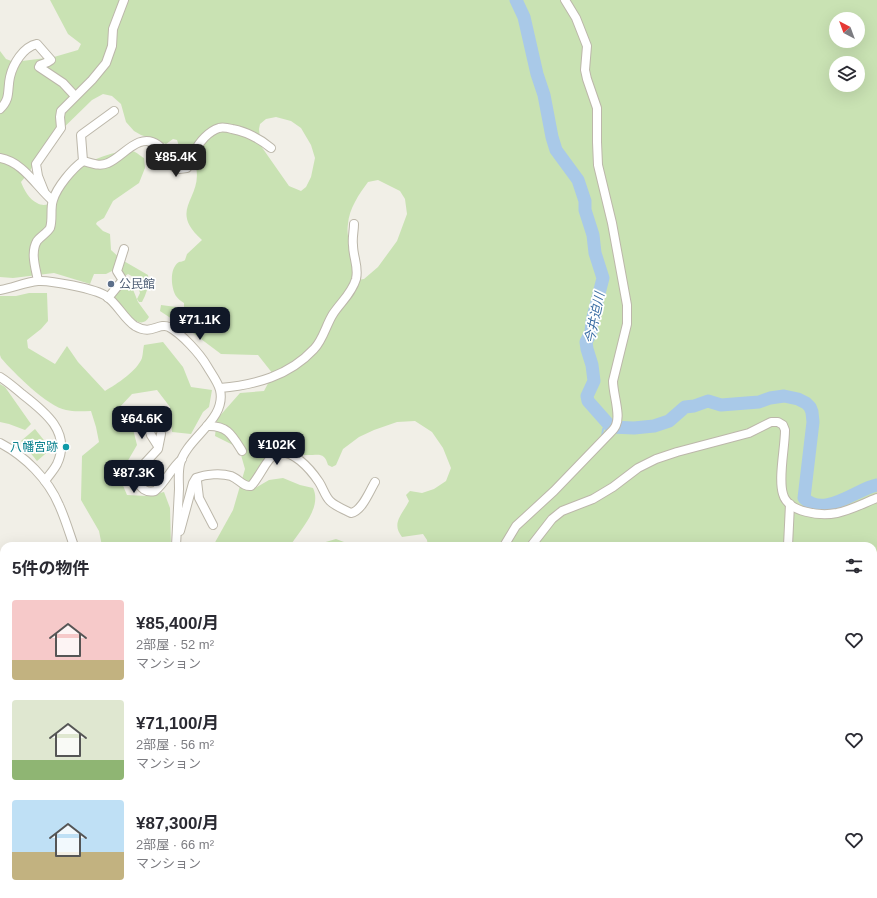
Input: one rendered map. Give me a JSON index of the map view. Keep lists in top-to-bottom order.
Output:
{
  "water": ["今井迫川"],
  "places": ["公民館", "八幡宮跡"],
  "north": "top left",
  "page": {
    "price": [
      "¥85.4K",
      "¥71.1K",
      "¥64.6K",
      "¥102K",
      "¥87.3K"
    ],
    "heading": "5件の物件",
    "list": [
      {
        "name": "¥85,400/月",
        "note": "2部屋 · 52 m² · マンション"
      },
      {
        "name": "¥71,100/月",
        "note": "2部屋 · 56 m² · マンション"
      },
      {
        "name": "¥87,300/月",
        "note": "2部屋 · 66 m² · マンション"
      }
    ]
  }
}
